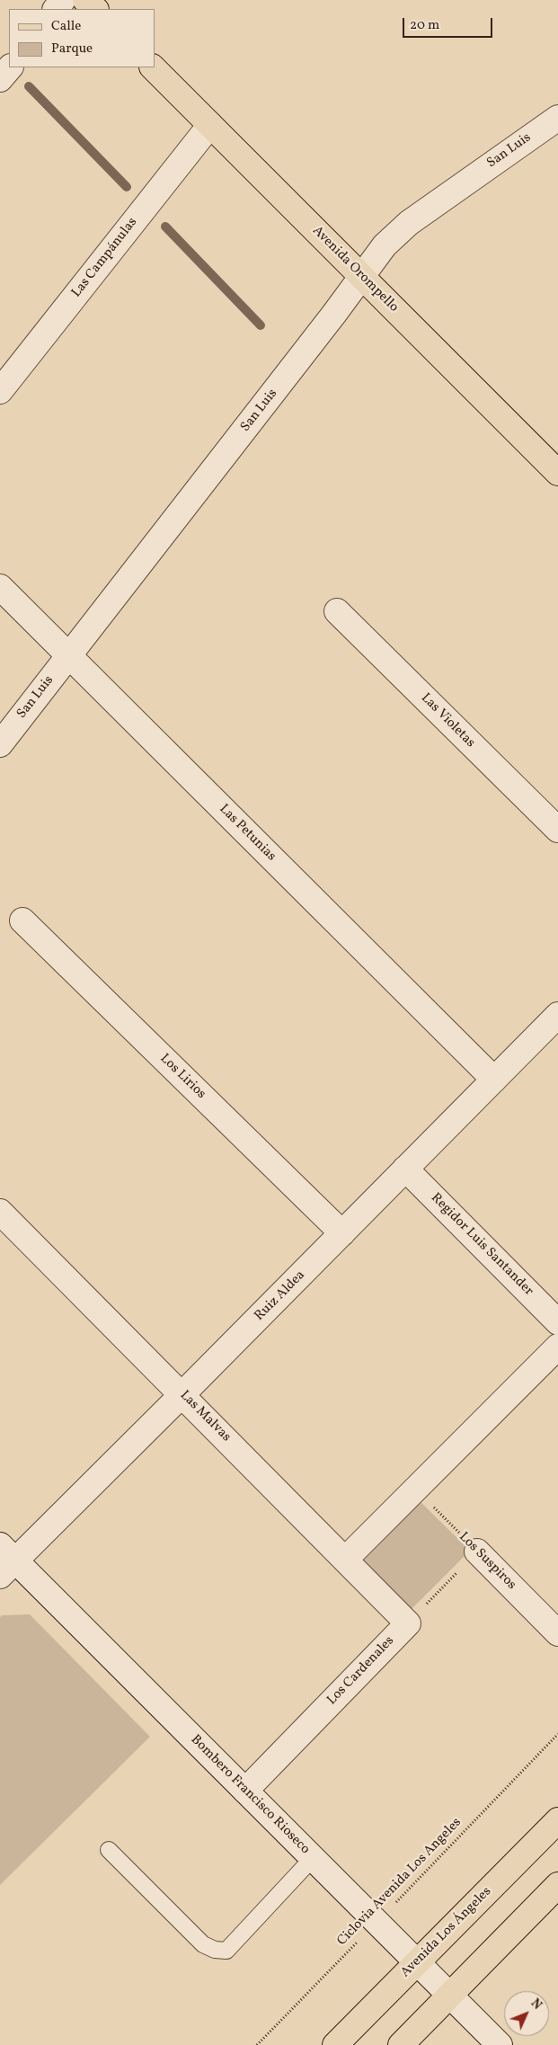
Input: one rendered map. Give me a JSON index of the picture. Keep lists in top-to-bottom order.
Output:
{
  "streets": {
    "main road": ["Avenida Orompello", "Avenida Los Ángeles"],
    "street": [
      "San Luis",
      "Las Campánulas",
      "Las Violetas",
      "Las Petunias",
      "Los Lirios",
      "Regidor Luis Santander",
      "Ruiz Aldea",
      "Las Malvas",
      "Los Suspiros",
      "Los Cardenales",
      "Bombero Francisco Rioseco"
    ],
    "path": ["Ciclovia Avenida Los Angeles"]
  },
  "crossings": [
    ["San Luis", "Avenida Orompello"],
    ["San Luis", "Las Petunias"],
    ["Las Campánulas", "Avenida Orompello"],
    ["Las Petunias", "Ruiz Aldea"],
    ["Los Lirios", "Ruiz Aldea"],
    ["Regidor Luis Santander", "Ruiz Aldea"],
    ["Ruiz Aldea", "Las Malvas"],
    ["Ruiz Aldea", "Bombero Francisco Rioseco"],
    ["Las Malvas", "Los Cardenales"],
    ["Los Cardenales", "Bombero Francisco Rioseco"],
    ["Bombero Francisco Rioseco", "Ciclovia Avenida Los Angeles"],
    ["Bombero Francisco Rioseco", "Avenida Los Ángeles"]
  ],
  "legend": ["Calle", "Parque"],
  "scale_bar": "20 m",
  "north": "top right"
}
